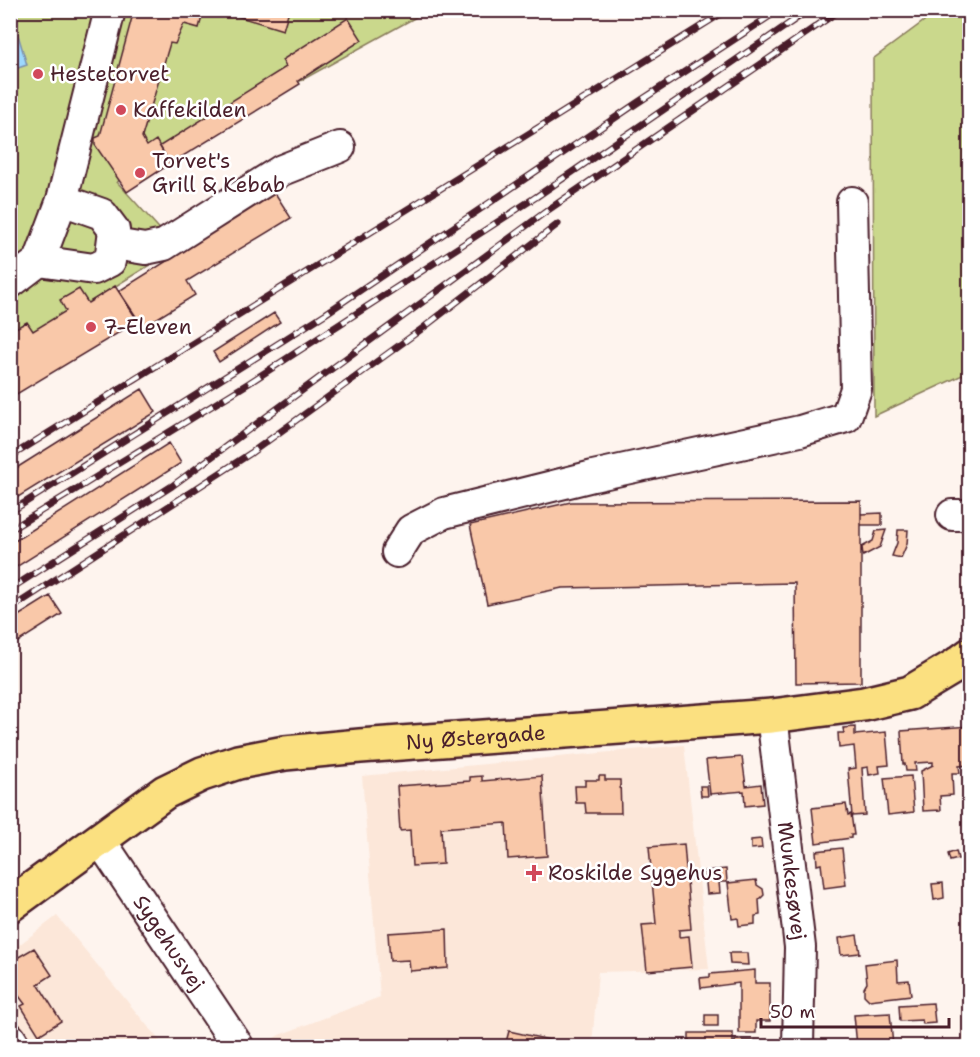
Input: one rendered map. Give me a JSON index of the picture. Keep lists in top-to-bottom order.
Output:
{
  "streets": {
    "main road": ["Ny Østergade"],
    "street": ["Munkesøvej", "Sygehusvej"]
  },
  "crossings": [
    ["Ny Østergade", "Munkesøvej"],
    ["Ny Østergade", "Sygehusvej"]
  ],
  "places": {
    "other": [
      "Hestetorvet",
      "Kaffekilden",
      "Torvet's Grill & Kebab",
      "7-Eleven"
    ],
    "health": ["Roskilde Sygehus"]
  },
  "scale_bar": "50 m"
}
